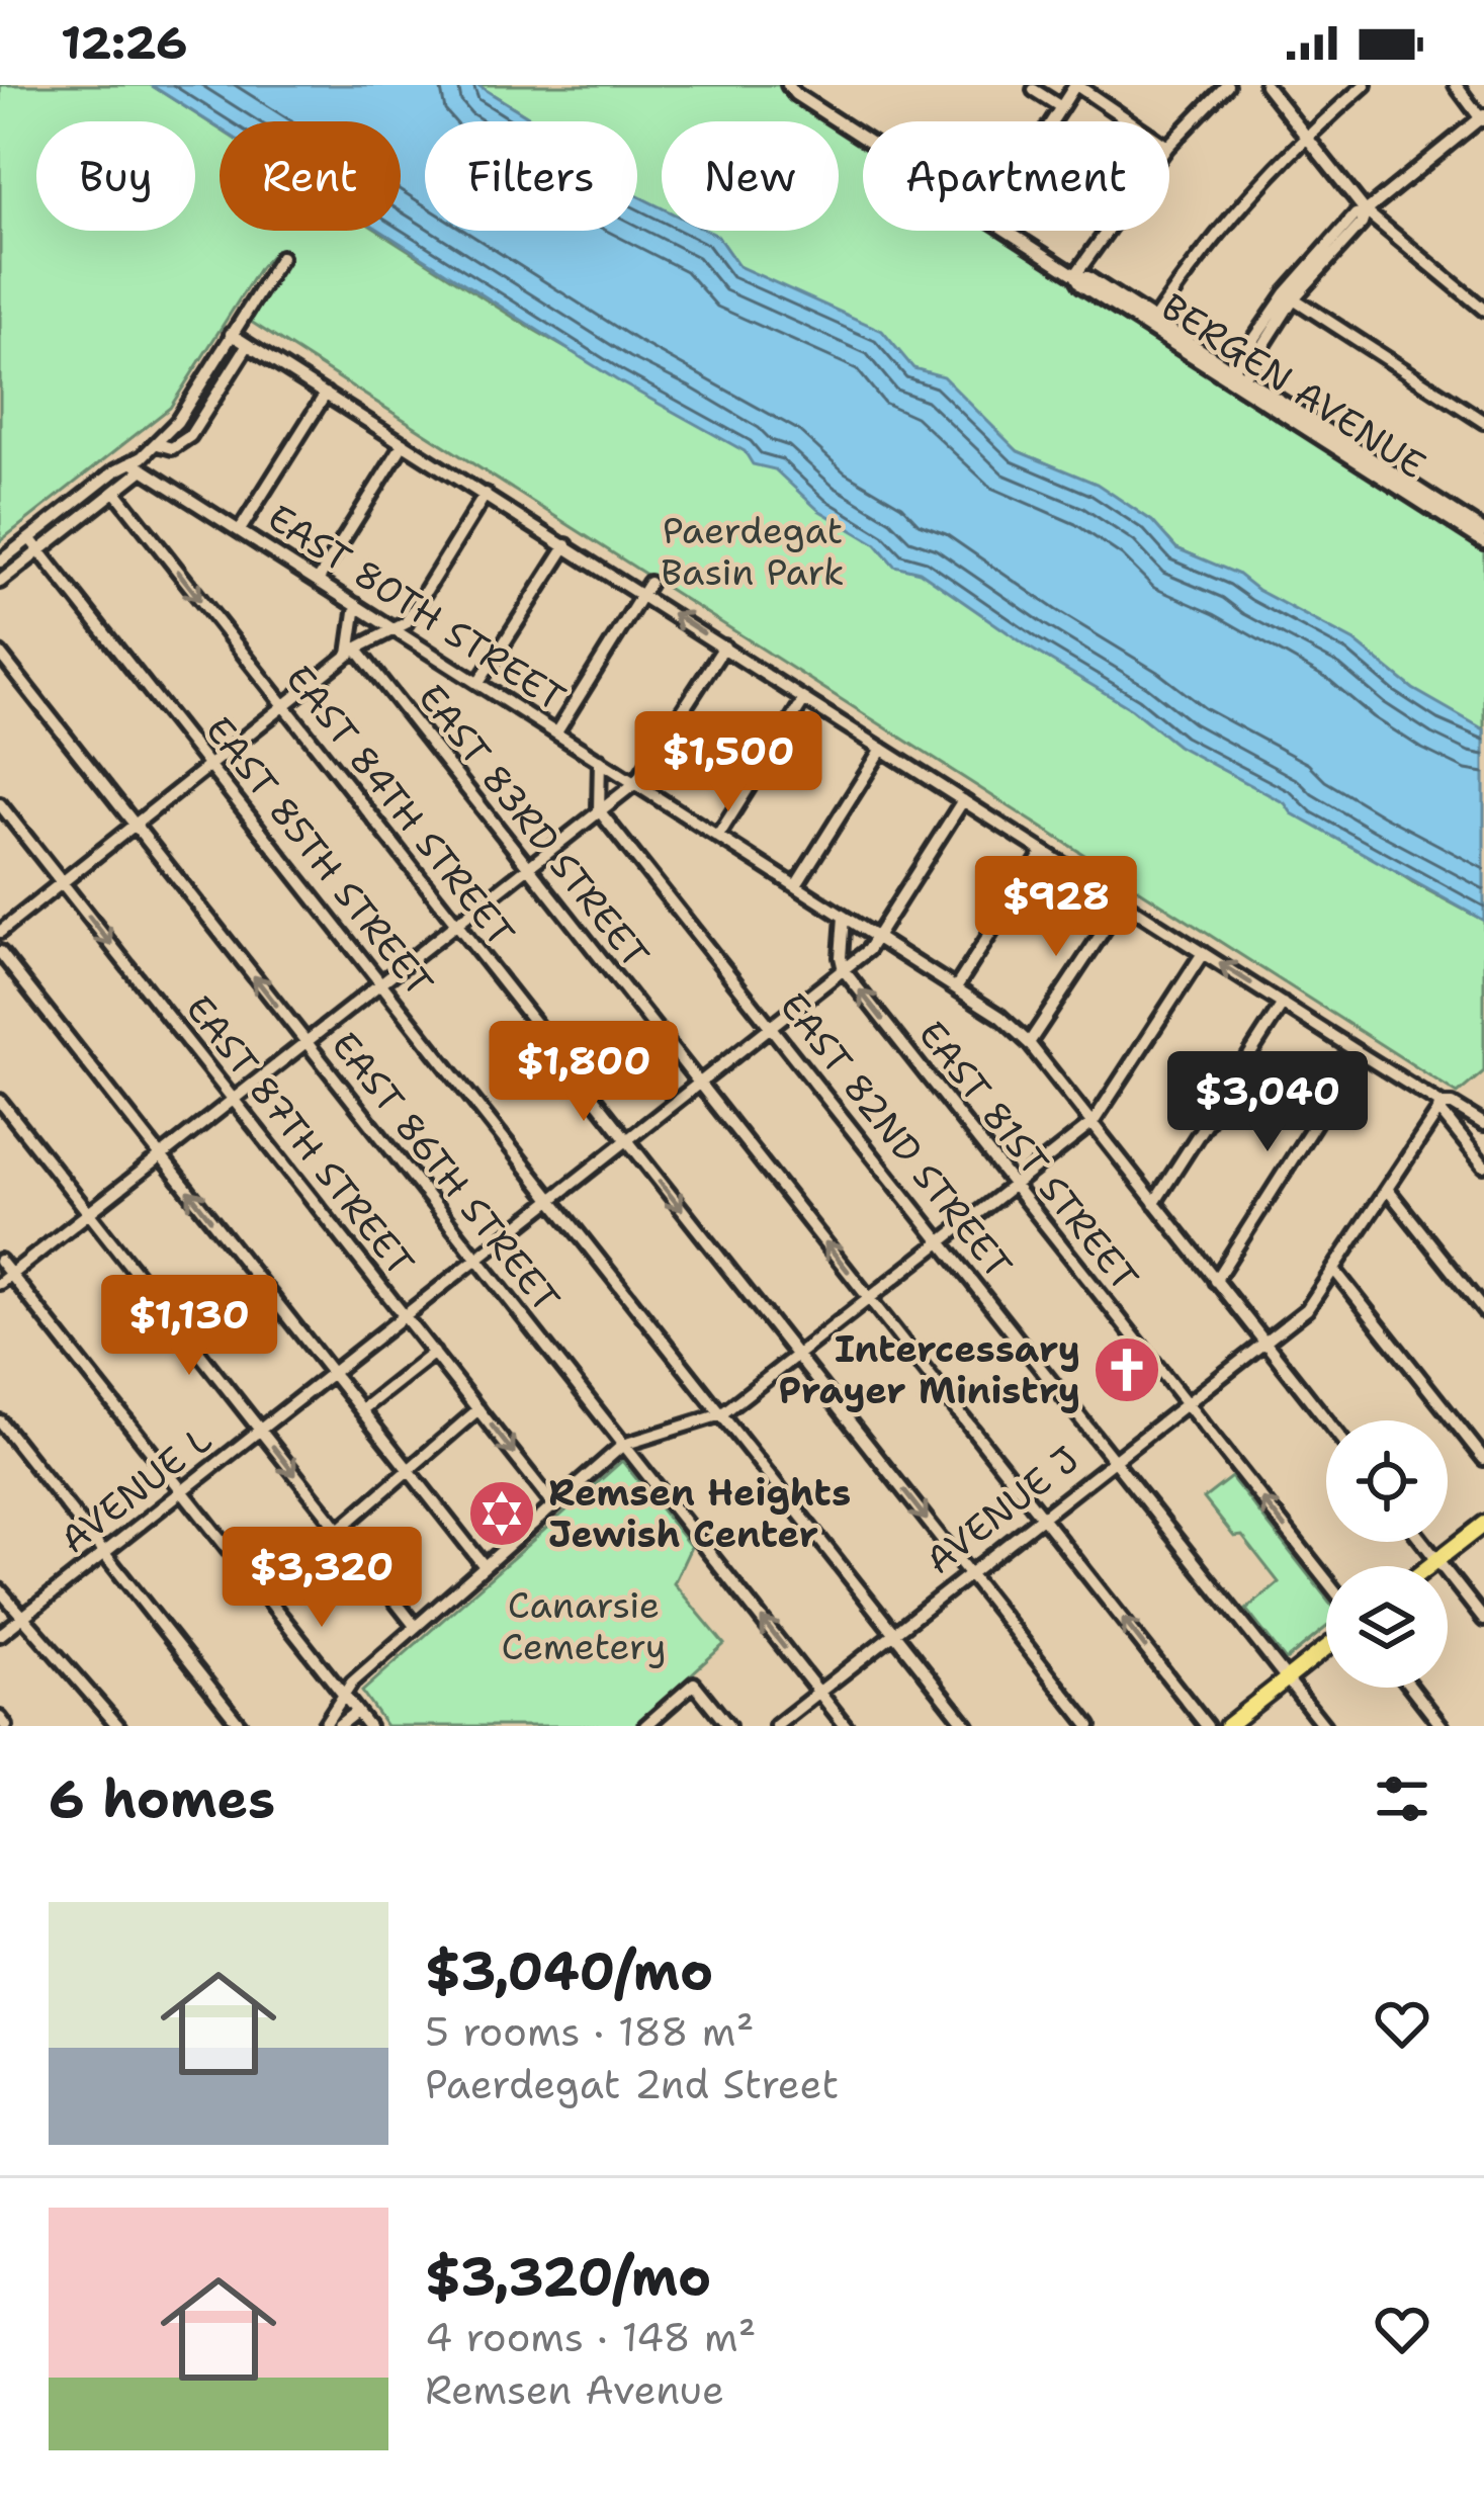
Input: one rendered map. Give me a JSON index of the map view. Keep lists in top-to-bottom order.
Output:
{
  "streets": {
    "street": [
      "BERGEN AVENUE",
      "EAST 80TH STREET",
      "EAST 84TH STREET",
      "EAST 83RD STREET",
      "EAST 85TH STREET",
      "EAST 87TH STREET",
      "EAST 82ND STREET",
      "EAST 81ST STREET",
      "EAST 86TH STREET",
      "AVENUE L",
      "AVENUE J"
    ]
  },
  "crossings": [
    ["EAST 80TH STREET", "AVENUE L"],
    ["EAST 80TH STREET", "AVENUE J"],
    ["EAST 84TH STREET", "AVENUE L"],
    ["EAST 84TH STREET", "AVENUE J"],
    ["EAST 83RD STREET", "AVENUE L"],
    ["EAST 83RD STREET", "AVENUE J"],
    ["EAST 85TH STREET", "AVENUE L"],
    ["EAST 85TH STREET", "AVENUE J"],
    ["EAST 87TH STREET", "AVENUE L"],
    ["EAST 82ND STREET", "AVENUE L"],
    ["EAST 82ND STREET", "AVENUE J"],
    ["EAST 81ST STREET", "AVENUE L"],
    ["EAST 81ST STREET", "AVENUE J"],
    ["EAST 86TH STREET", "AVENUE L"],
    ["EAST 86TH STREET", "AVENUE J"]
  ],
  "one_way": [
    "EAST 84TH STREET",
    "EAST 83RD STREET",
    "EAST 81ST STREET",
    "EAST 86TH STREET"
  ],
  "parks": ["Paerdegat Basin Park", "Canarsie Cemetery"],
  "places": {
    "church": ["Intercessary Prayer Ministry"],
    "synagogue": ["Remsen Heights Jewish Center"]
  },
  "page": {
    "status": "12:26",
    "chip": [
      "Buy",
      "Rent",
      "Filters",
      "New",
      "Apartment"
    ],
    "price": [
      "$1,500",
      "$928",
      "$1,800",
      "$3,040",
      "$1,130",
      "$3,320"
    ],
    "heading": "6 homes",
    "list": [
      {
        "name": "$3,040/mo",
        "note": "5 rooms · 188 m² · Paerdegat 2nd Street"
      },
      {
        "name": "$3,320/mo",
        "note": "4 rooms · 148 m² · Remsen Avenue"
      }
    ]
  }
}
